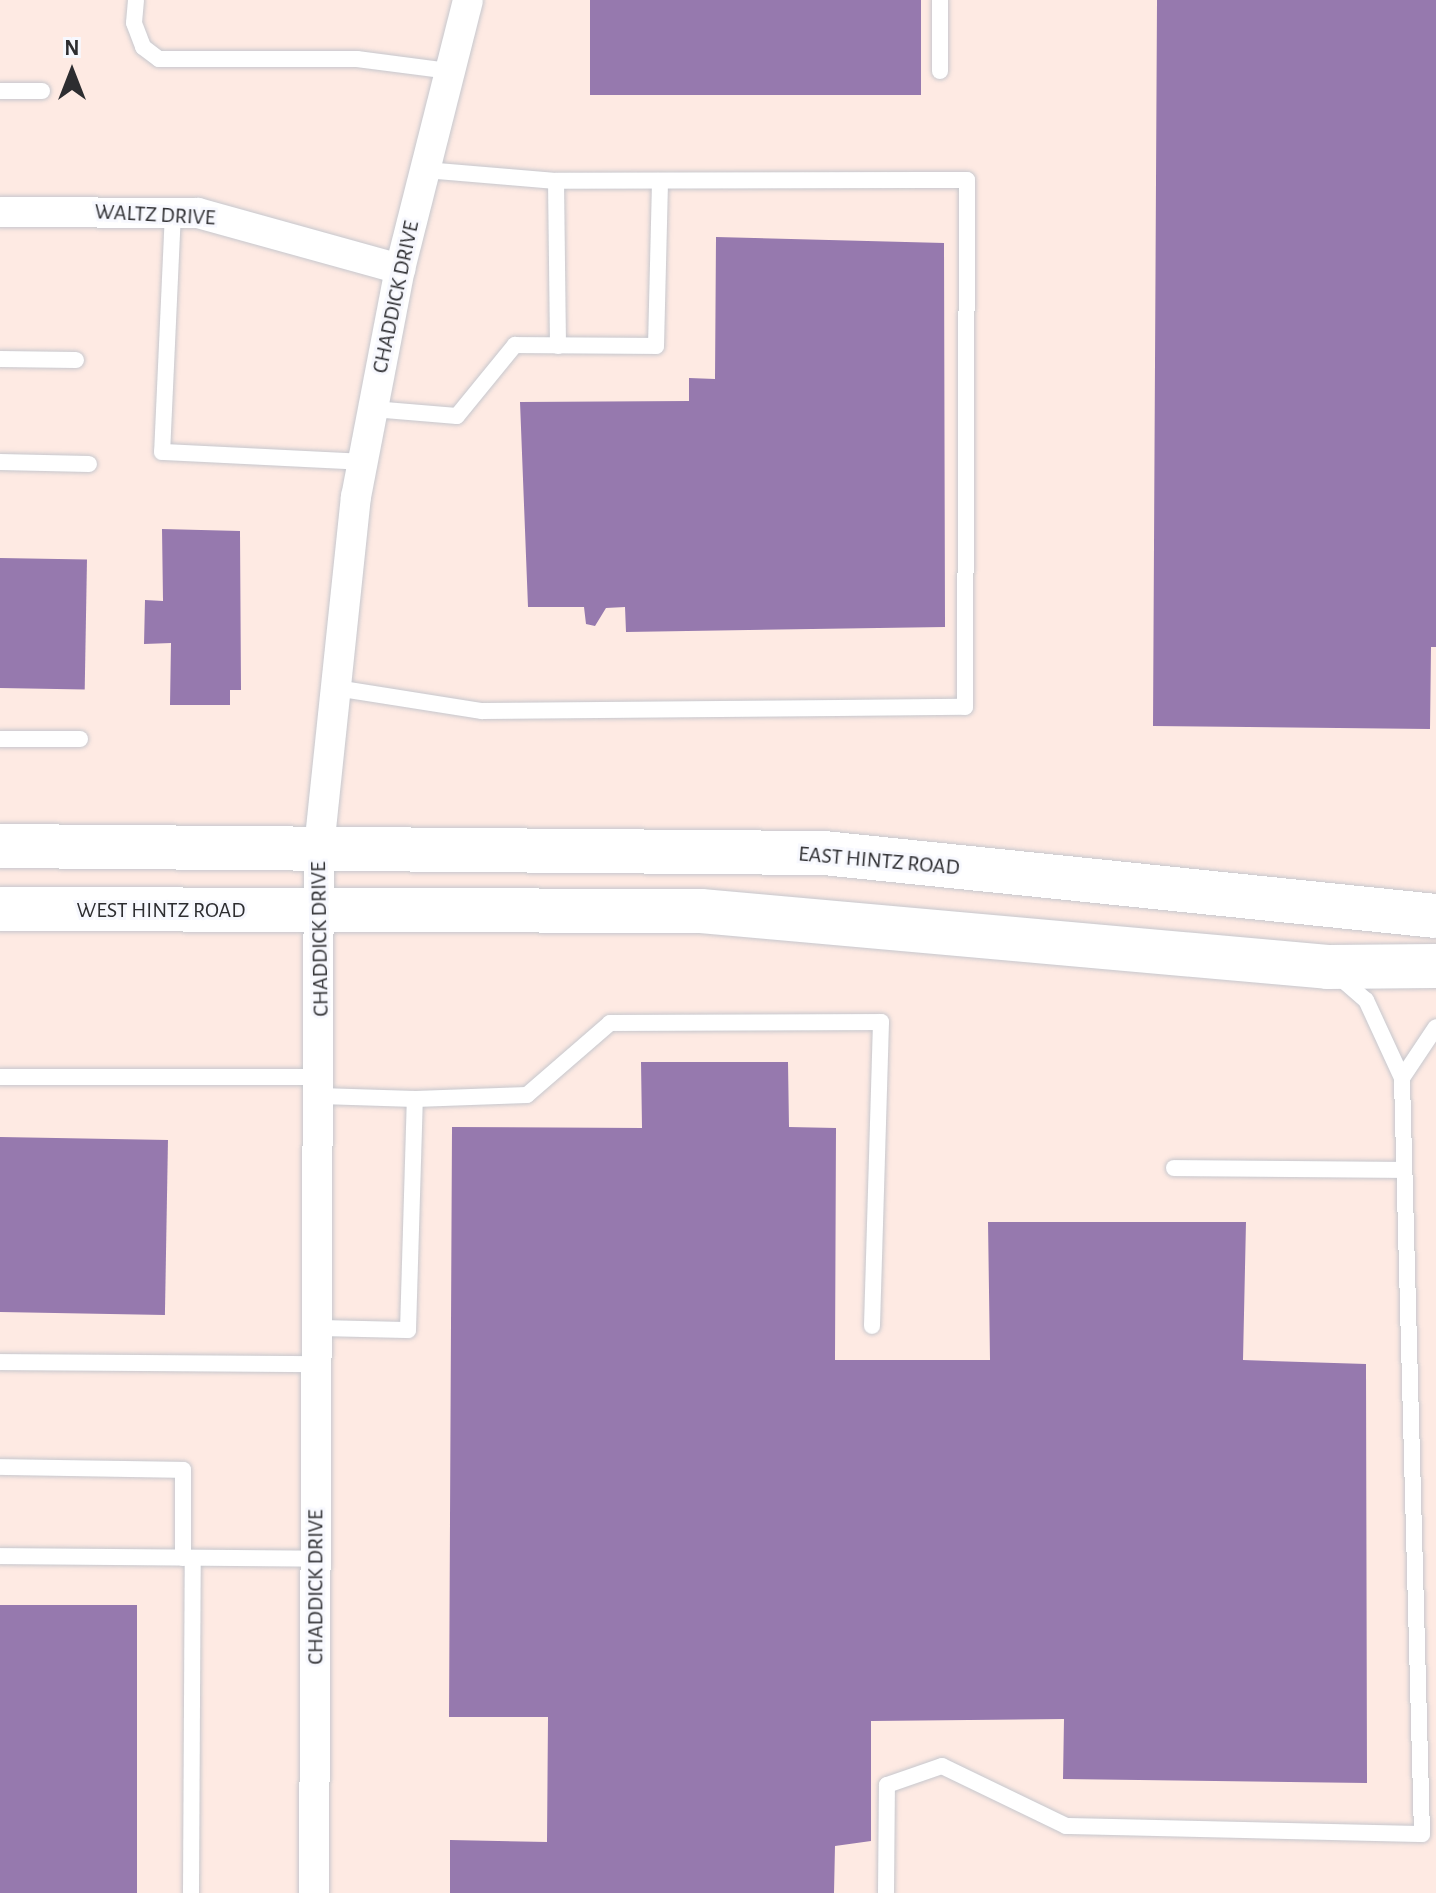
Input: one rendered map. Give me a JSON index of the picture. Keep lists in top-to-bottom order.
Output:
{
  "streets": {
    "main road": ["EAST HINTZ ROAD", "WEST HINTZ ROAD"],
    "street": ["WALTZ DRIVE", "CHADDICK DRIVE"]
  },
  "crossings": [
    ["WALTZ DRIVE", "CHADDICK DRIVE"],
    ["CHADDICK DRIVE", "EAST HINTZ ROAD"],
    ["CHADDICK DRIVE", "WEST HINTZ ROAD"]
  ],
  "north": "top"
}
